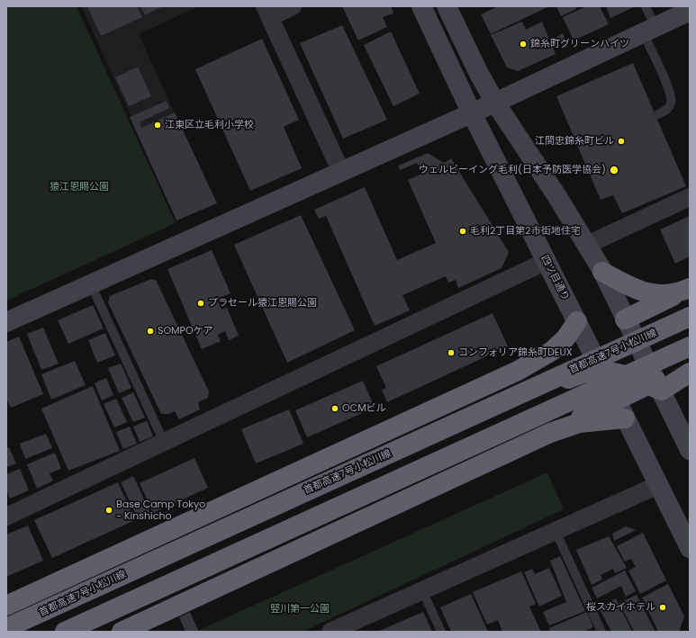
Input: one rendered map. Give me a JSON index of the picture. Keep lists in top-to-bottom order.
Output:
{
  "streets": {
    "highway": ["首都高速7号小松川線"],
    "main road": ["四ツ目通り"]
  },
  "parks": ["猿江恩賜公園", "竪川第一公園"],
  "places": [
    "錦糸町グリーンハイツ",
    "江東区立毛利小学校",
    "江間忠錦糸町ビル",
    "ウェルビーイング毛利(日本予防医学協会)",
    "毛利2丁目第2市街地住宅",
    "プラセール猿江恩賜公園",
    "SOMPOケア",
    "コンフォリア錦糸町DEUX",
    "OCMビル",
    "Base Camp Tokyo - Kinshicho",
    "桜スカイホテル"
  ]
}
